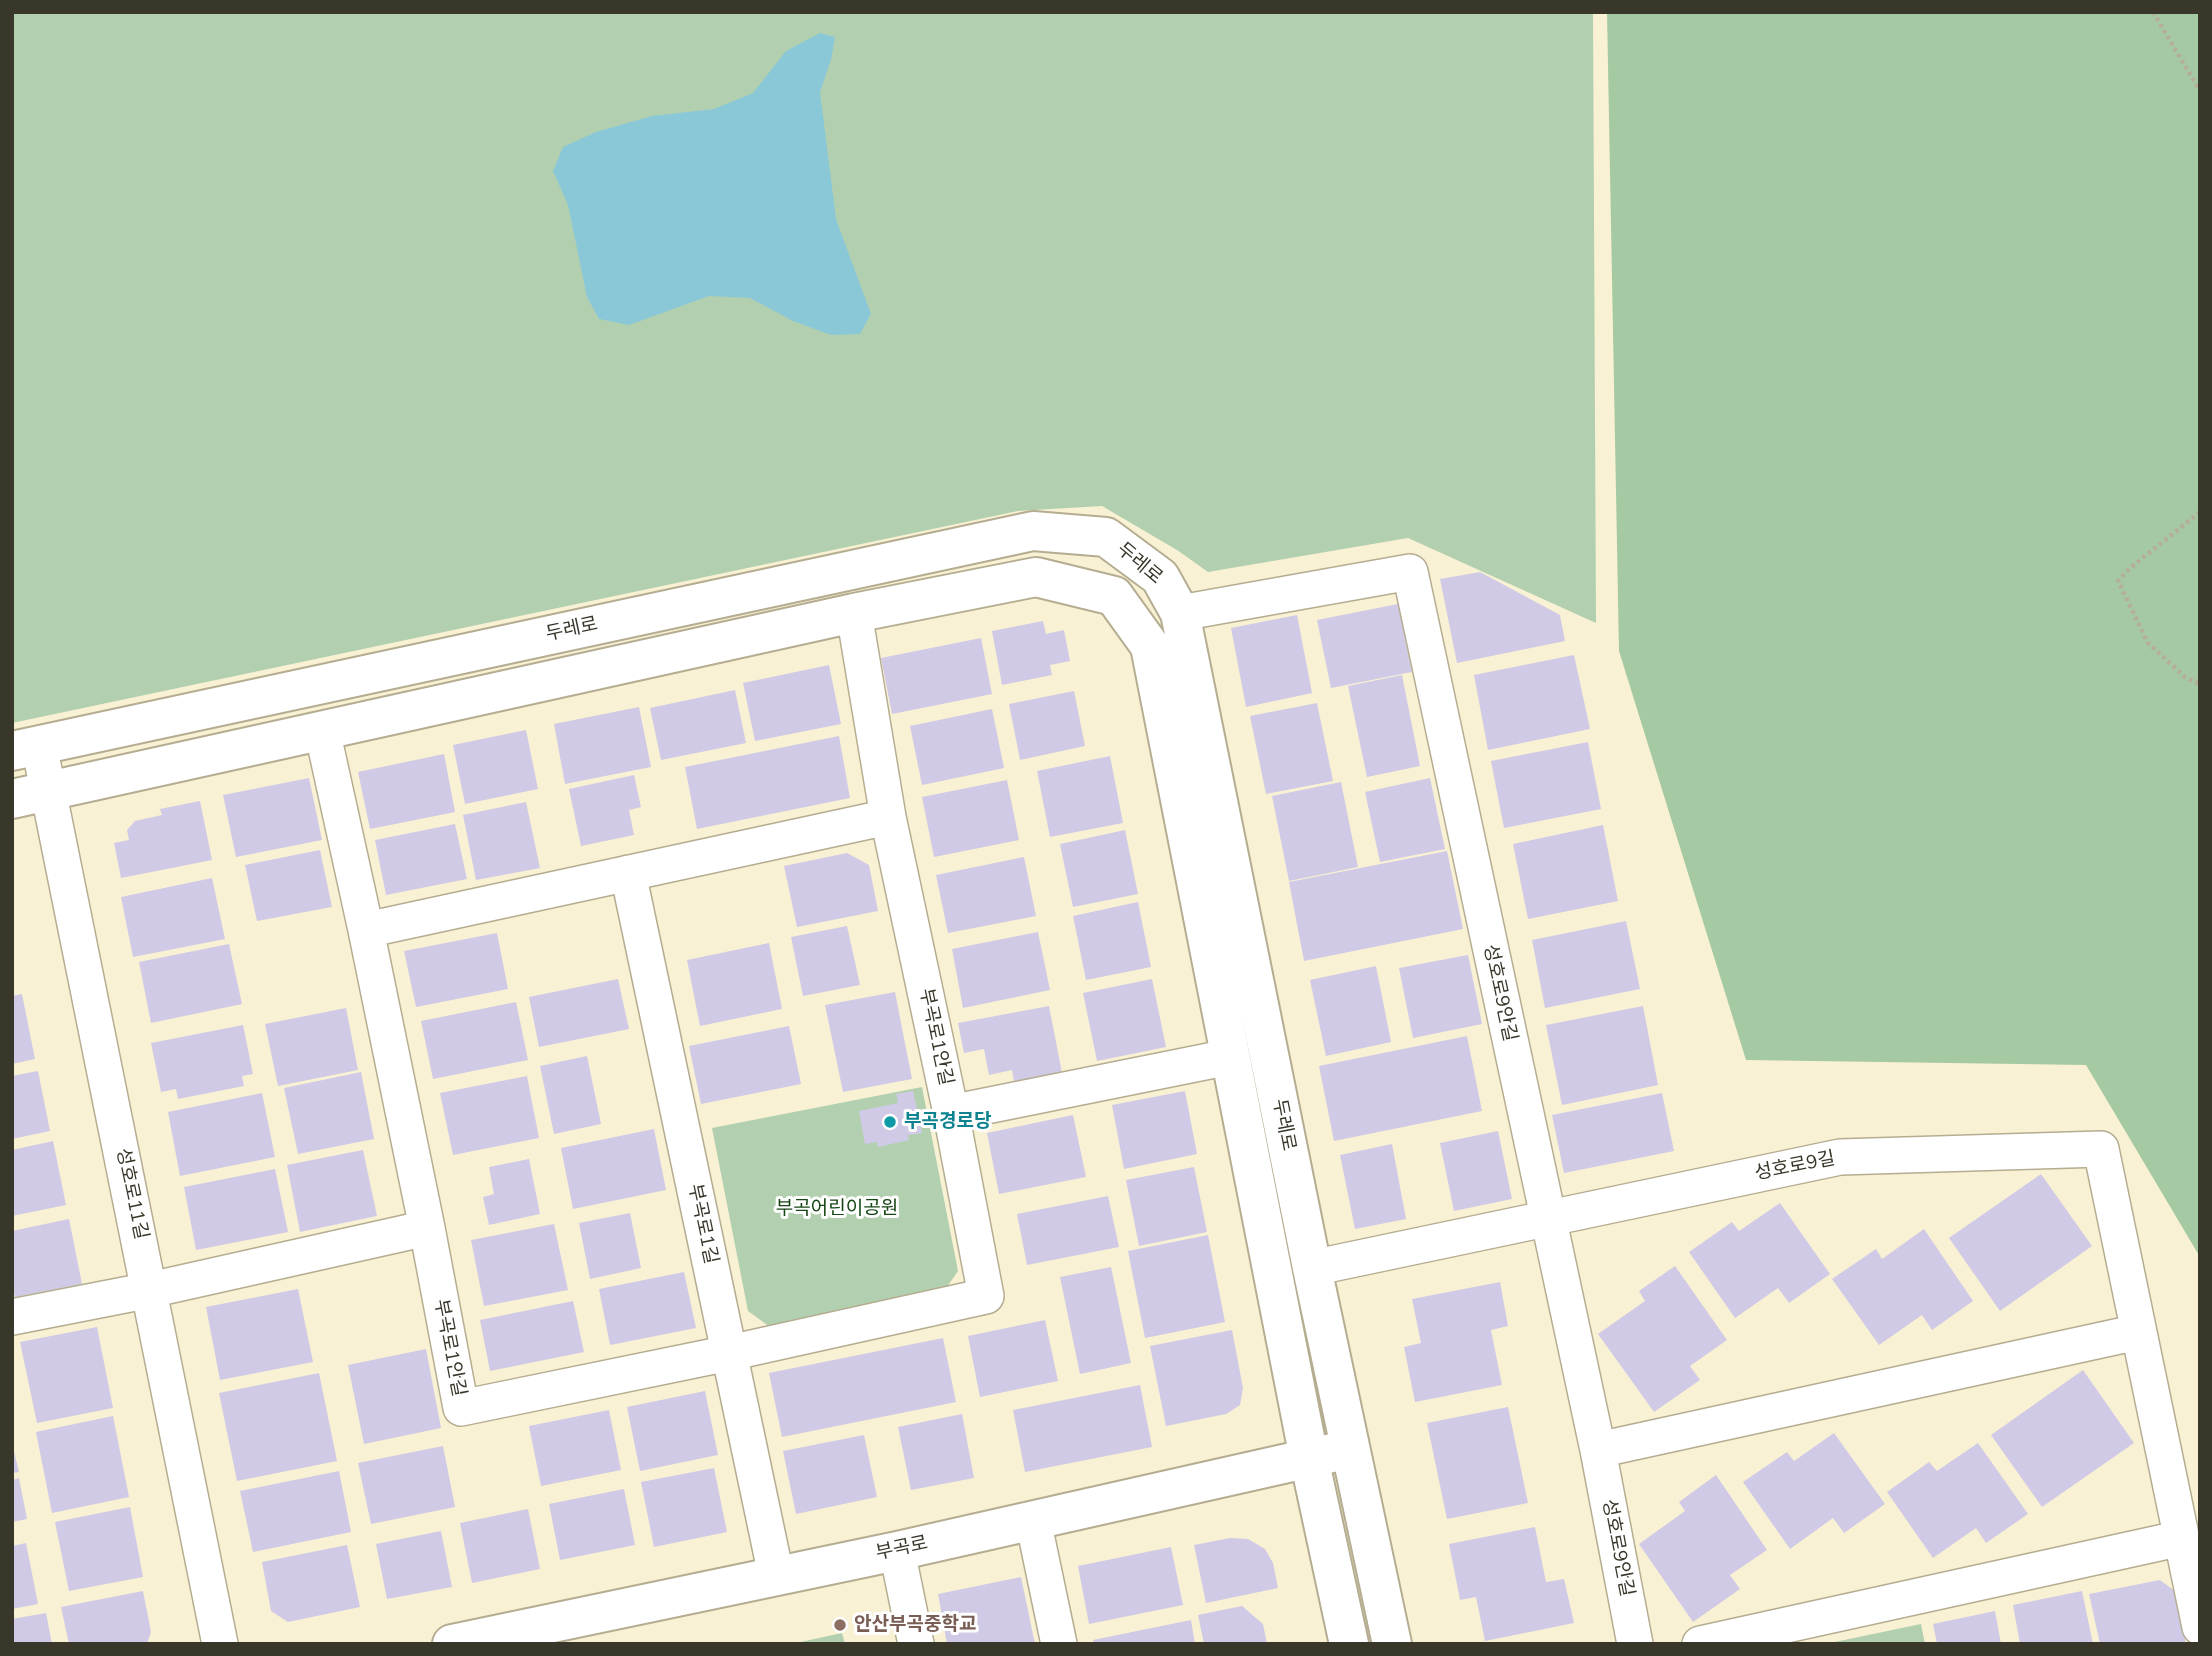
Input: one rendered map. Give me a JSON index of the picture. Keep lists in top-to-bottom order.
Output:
{
  "streets": {
    "street": [
      "두레로",
      "성호로9안길",
      "부곡로1안길",
      "성호로9길",
      "성호로11길",
      "부곡로1길",
      "부곡로"
    ]
  },
  "crossings": [
    ["두레로", "성호로9안길"],
    ["두레로", "부곡로1안길"],
    ["두레로", "성호로9길"],
    ["두레로", "성호로11길"],
    ["두레로", "부곡로"],
    ["성호로9안길", "성호로9길"],
    ["부곡로1안길", "부곡로1길"],
    ["부곡로1길", "부곡로"]
  ],
  "parks": ["부곡어린이공원"],
  "places": ["부곡경로당", "안산부곡중학교"]
}
